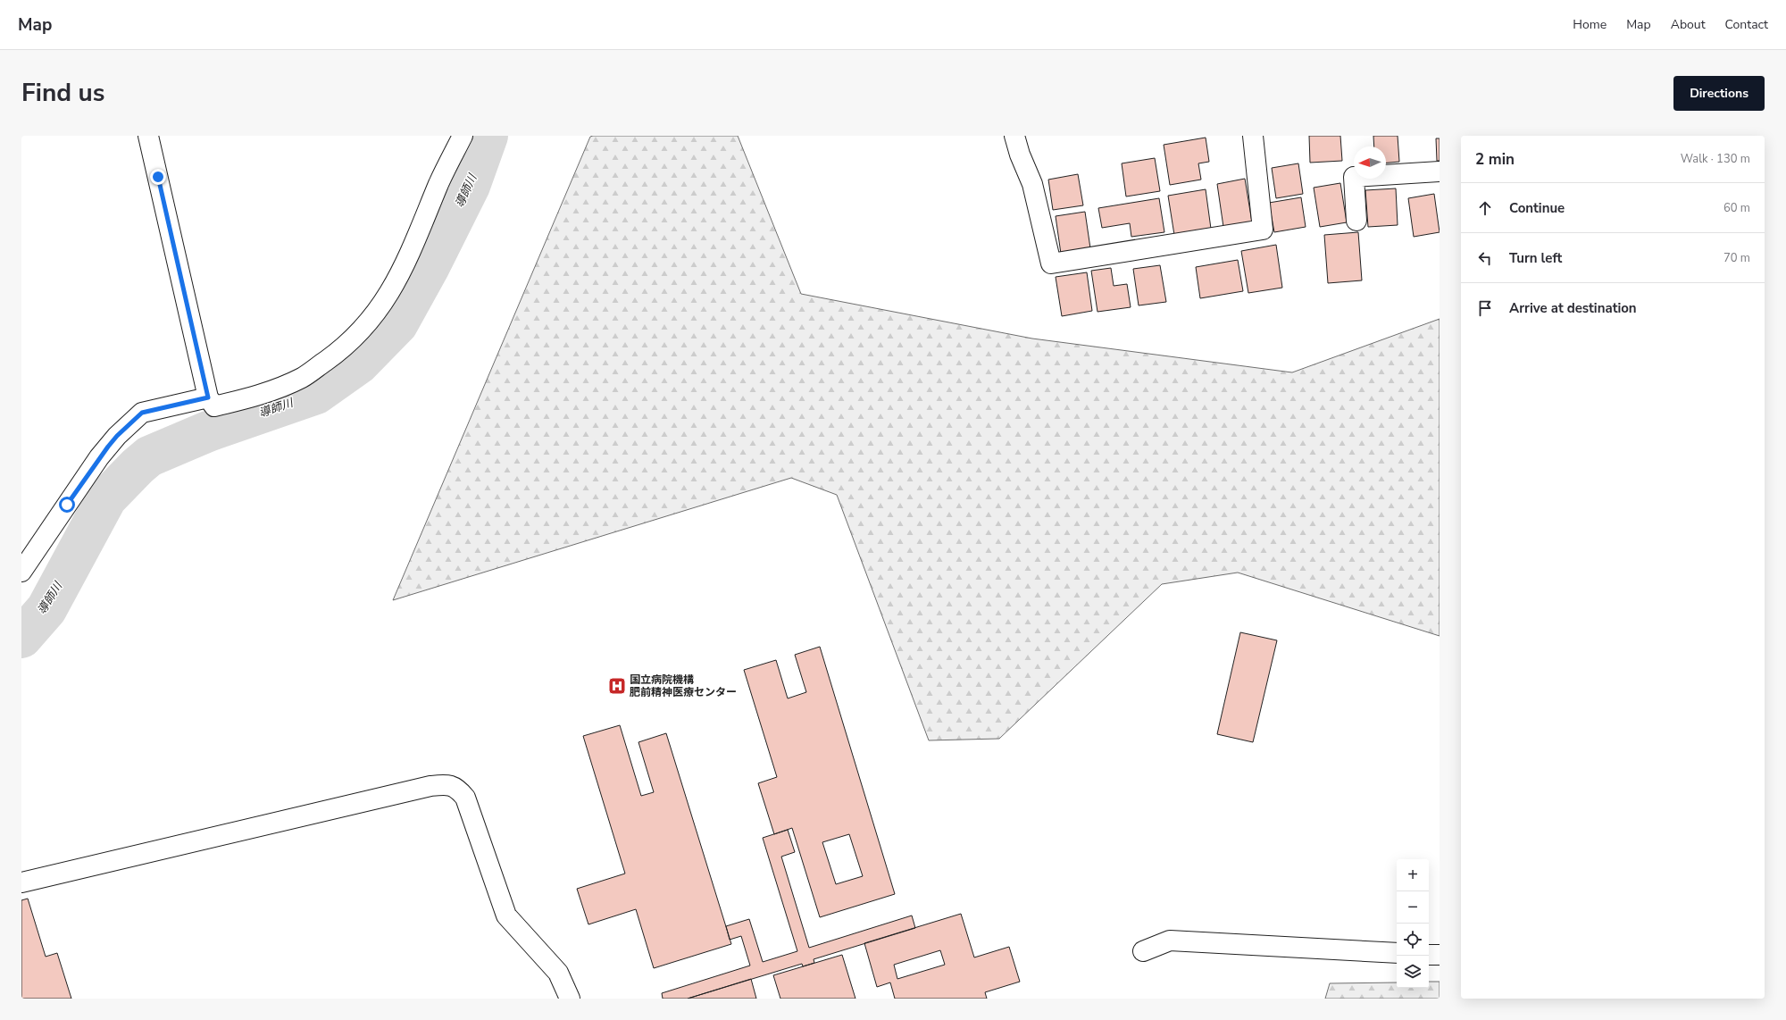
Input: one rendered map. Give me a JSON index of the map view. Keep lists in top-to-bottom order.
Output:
{
  "water": ["導師川"],
  "places": {
    "hospital": ["国立病院機構 肥前精神医療センター"]
  },
  "north": "left",
  "page": {
    "header": "Map",
    "nav": [
      "Home",
      "Map",
      "About",
      "Contact"
    ],
    "title": "Find us",
    "buttons": "Directions",
    "heading": ["2 min", "Walk · 130 m"],
    "list": [
      ["Continue", "60 m"],
      ["Turn left", "70 m"],
      "Arrive at destination"
    ],
    "map_buttons": ["+", "−"]
  }
}
